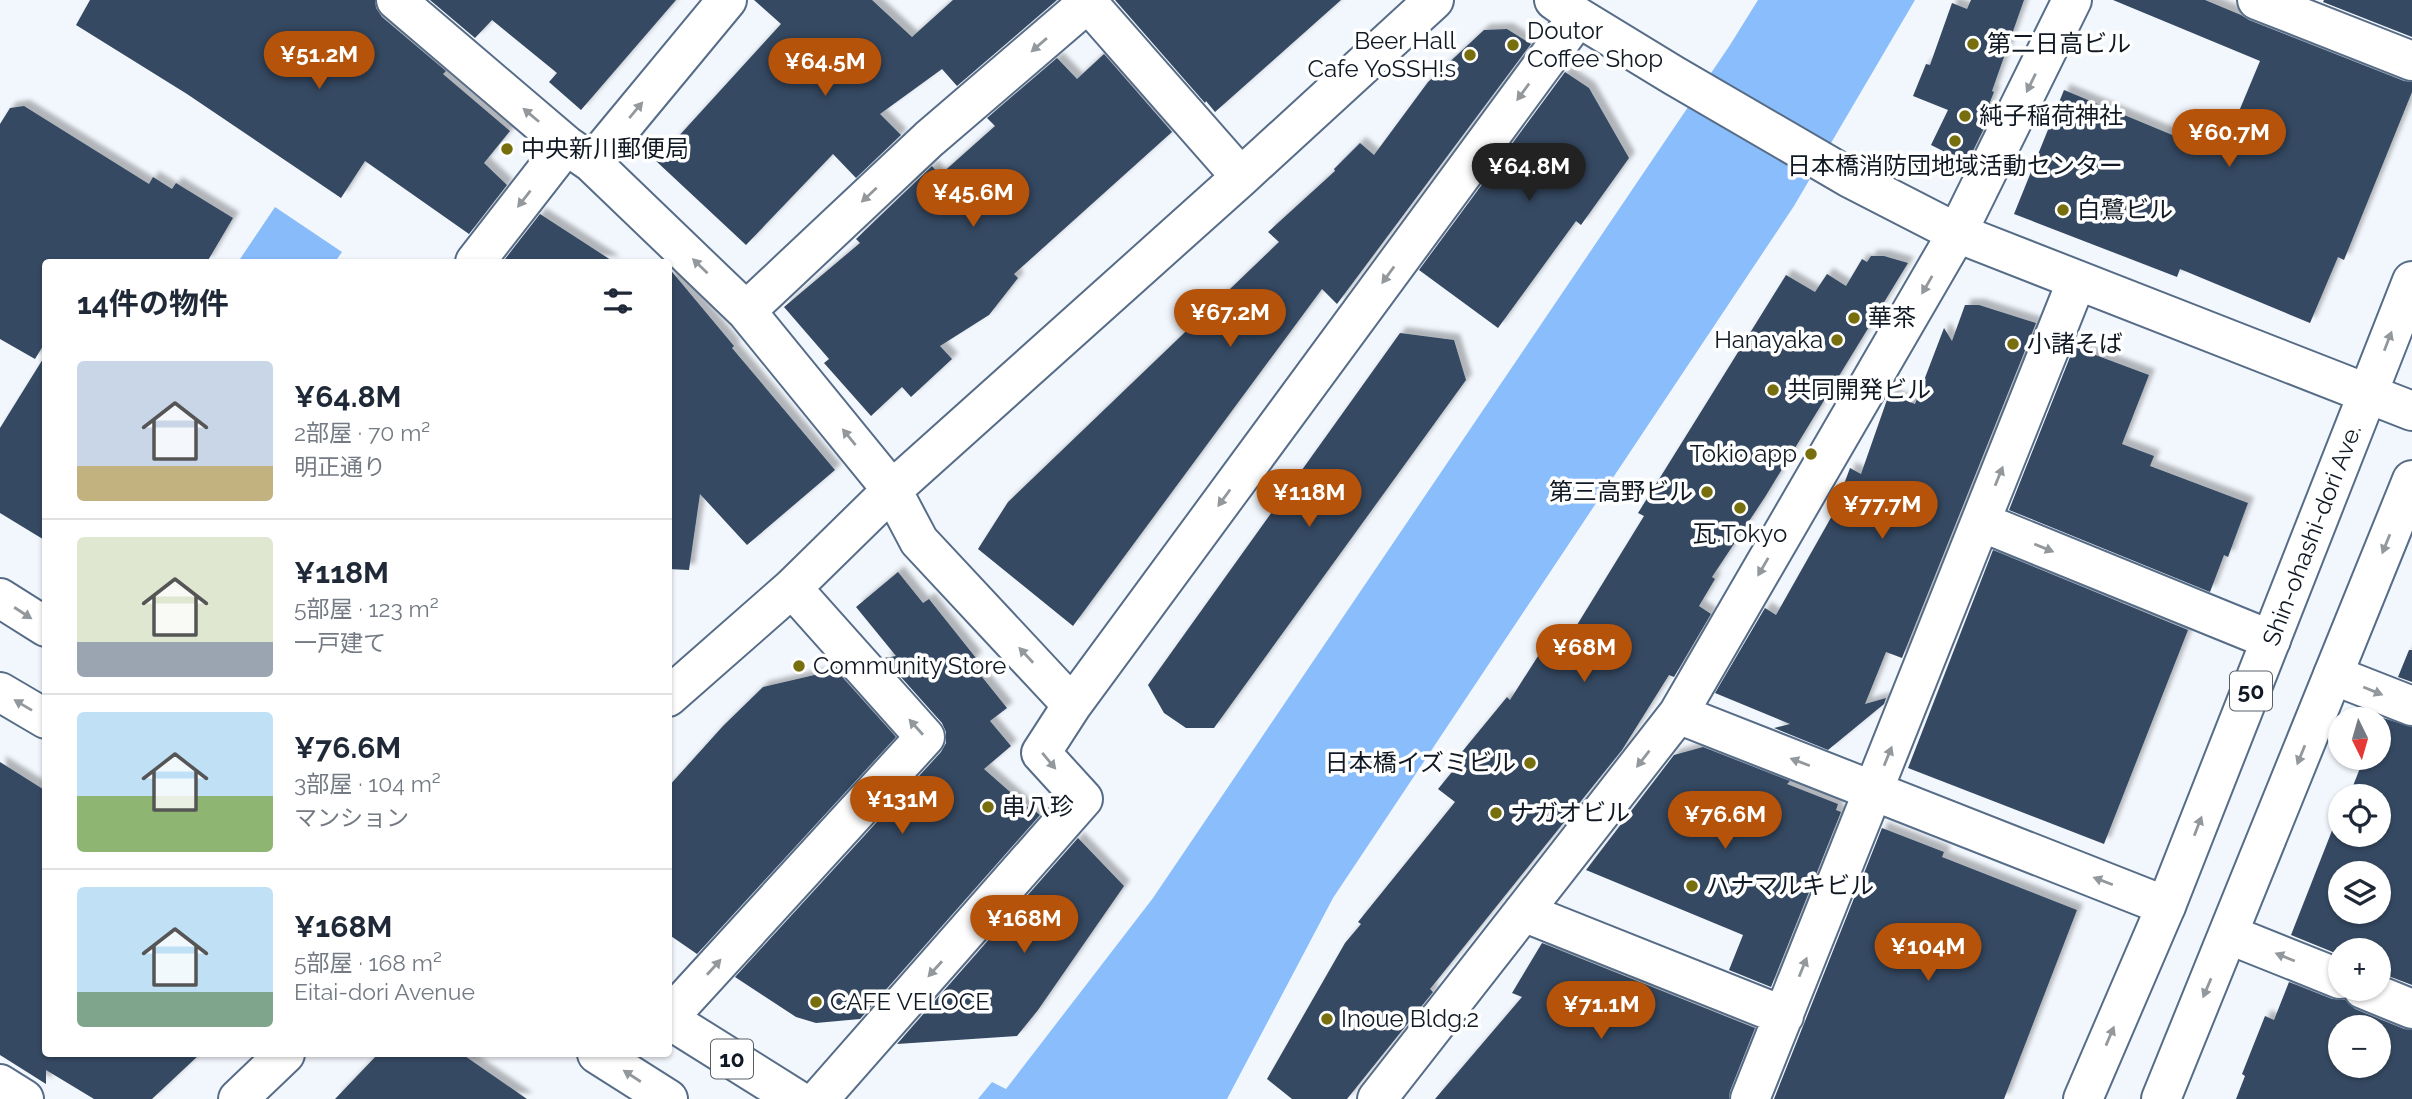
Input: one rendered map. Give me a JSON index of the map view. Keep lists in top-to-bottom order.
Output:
{
  "streets": {
    "street": ["Shin-ohashi-dori Ave.", "50", "10"]
  },
  "places": [
    "第二日高ビル",
    "Doutor Coffee Shop",
    "Beer Hall Cafe YoSSH!s",
    "純子稲荷神社",
    "日本橋消防団地域活動センター",
    "中央新川郵便局",
    "白鷺ビル",
    "華茶",
    "Hanayaka",
    "小諸そば",
    "共同開発ビル",
    "Tokio app",
    "第三高野ビル",
    "瓦.Tokyo",
    "Community Store",
    "日本橋イズミビル",
    "串八珍",
    "ナガオビル",
    "ハナマルキビル",
    "CAFE VELOCE",
    "Inoue Bldg.2"
  ],
  "north": "bottom",
  "page": {
    "price": [
      "¥51.2M",
      "¥64.5M",
      "¥60.7M",
      "¥64.8M",
      "¥45.6M",
      "¥67.2M",
      "¥118M",
      "¥77.7M",
      "¥68M",
      "¥131M",
      "¥76.6M",
      "¥168M",
      "¥104M",
      "¥71.1M"
    ],
    "heading": "14件の物件",
    "list": [
      {
        "name": "¥64.8M",
        "note": "2部屋 · 70 m² · 明正通り"
      },
      {
        "name": "¥118M",
        "note": "5部屋 · 123 m² · 一戸建て"
      },
      {
        "name": "¥76.6M",
        "note": "3部屋 · 104 m² · マンション"
      },
      {
        "name": "¥168M",
        "note": "5部屋 · 168 m² · Eitai-dori Avenue"
      }
    ],
    "map_buttons": ["+", "−"]
  }
}
